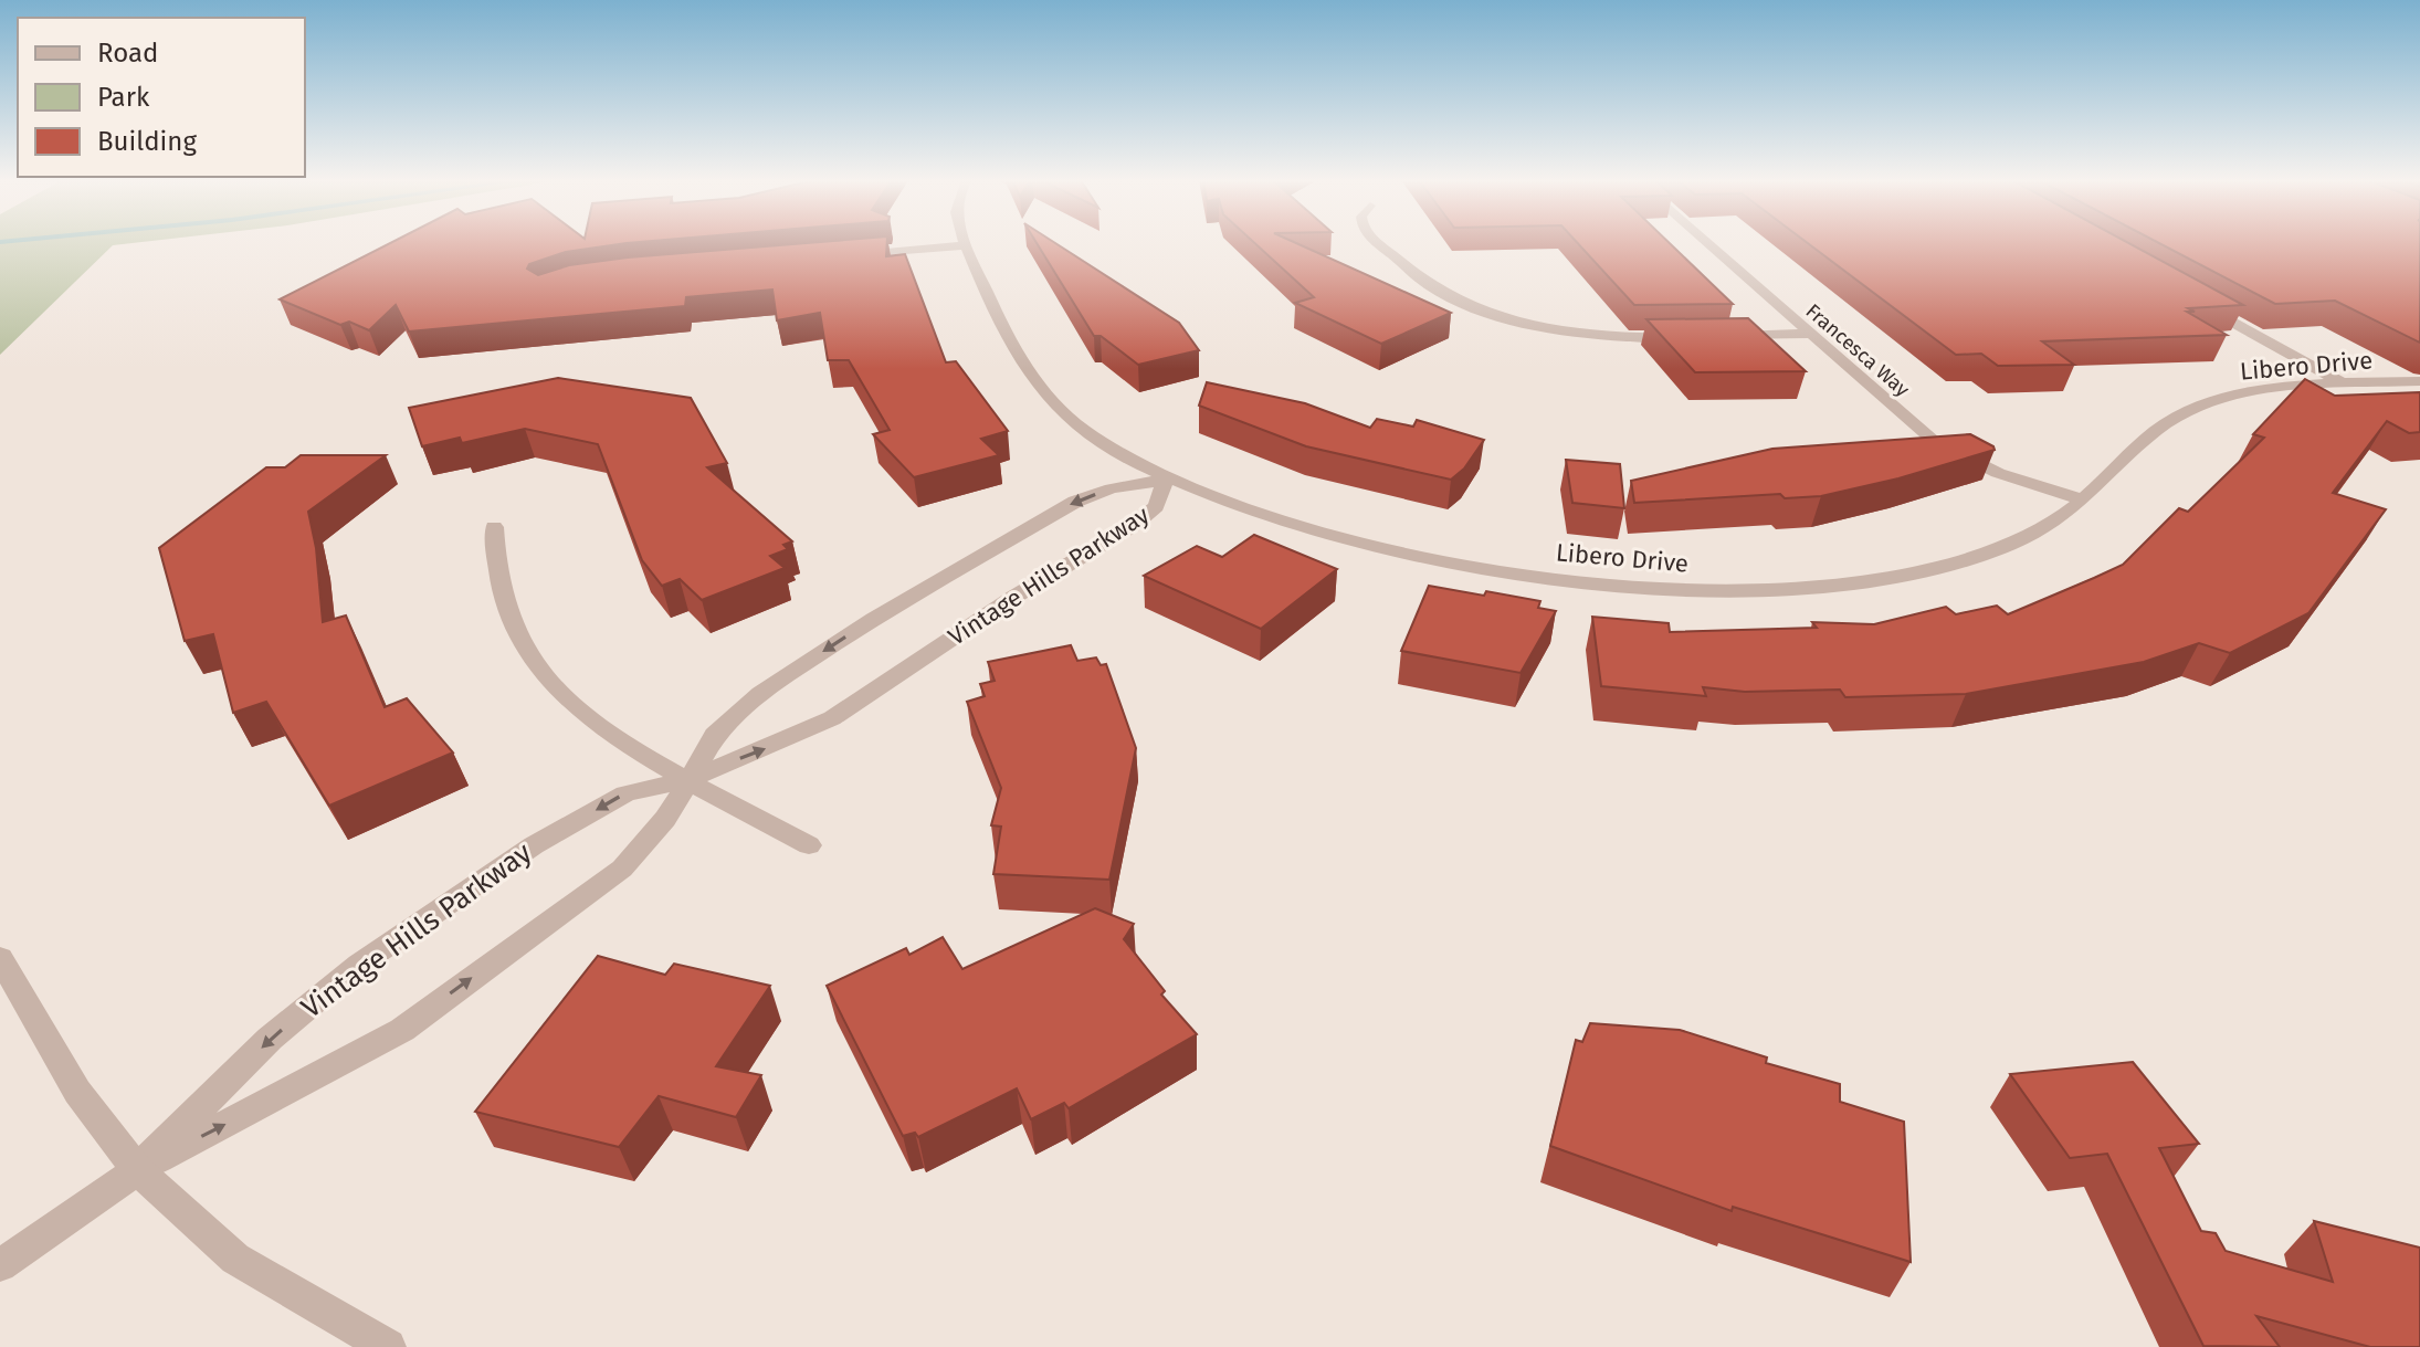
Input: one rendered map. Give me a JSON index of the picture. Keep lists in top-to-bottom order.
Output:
{
  "streets": {
    "street": ["Francesca Way", "Libero Drive", "Vintage Hills Parkway"]
  },
  "crossings": [
    ["Francesca Way", "Libero Drive"],
    ["Libero Drive", "Vintage Hills Parkway"]
  ],
  "legend": ["Road", "Park", "Building"]
}
